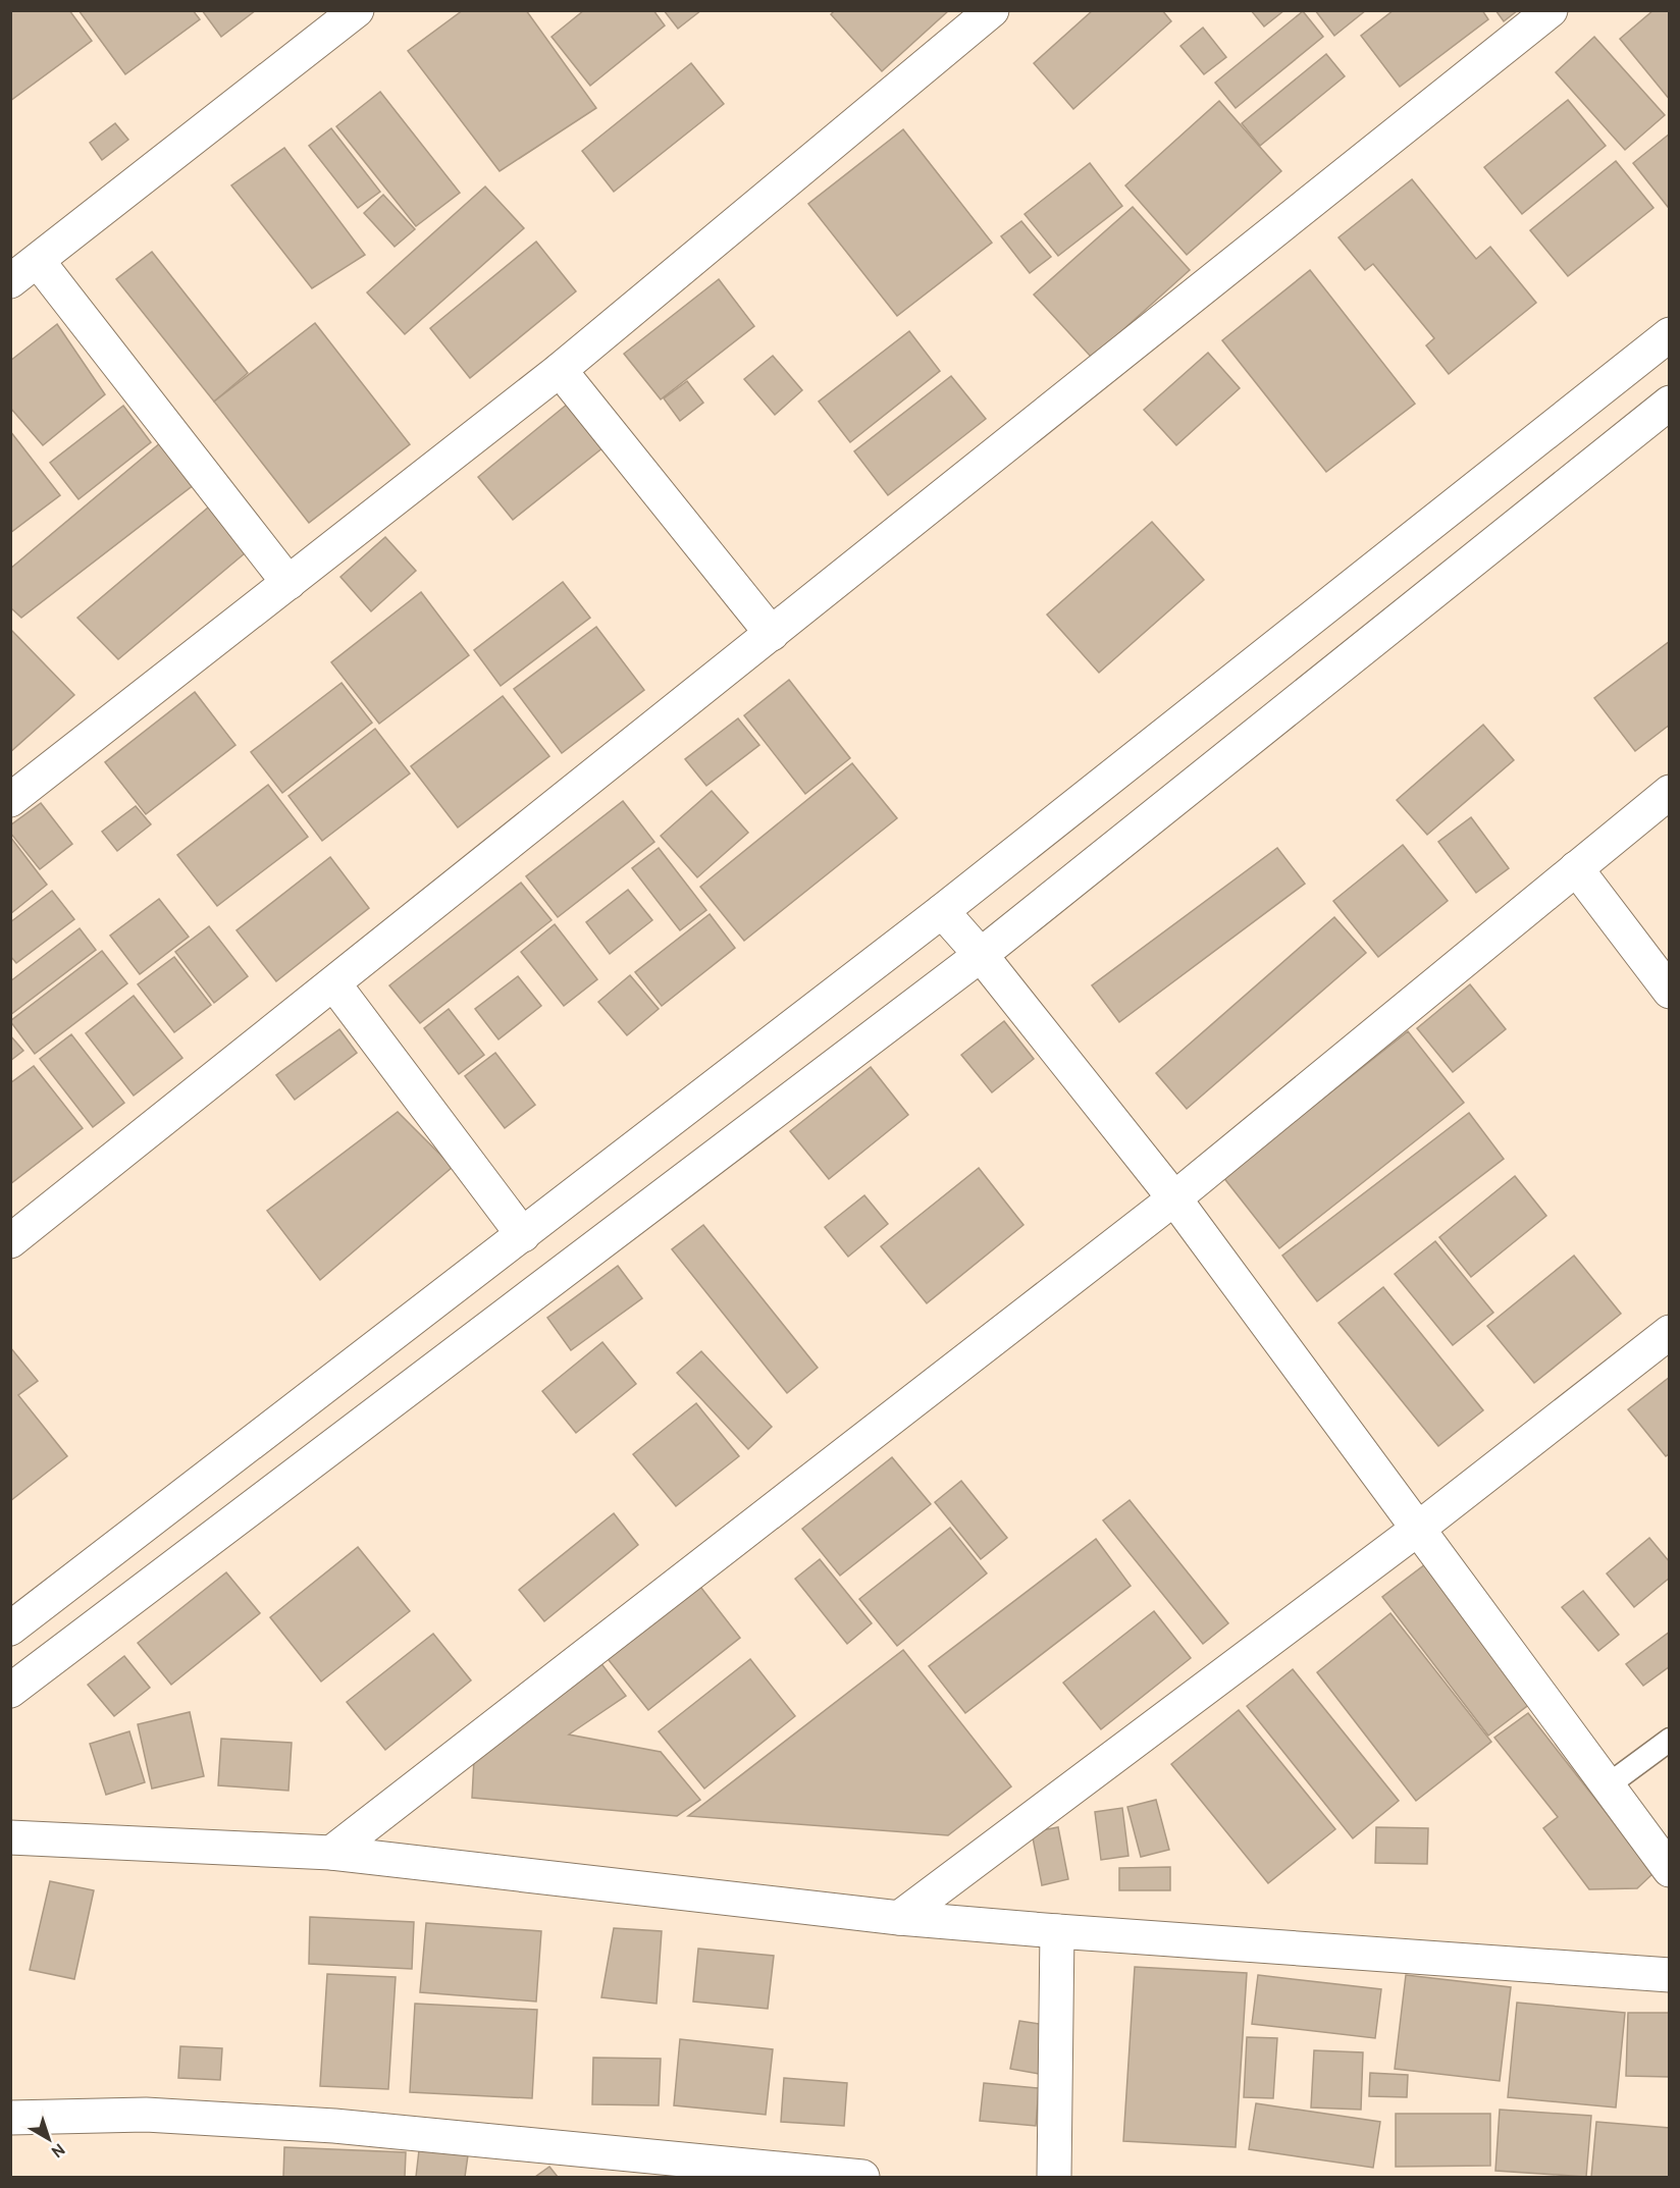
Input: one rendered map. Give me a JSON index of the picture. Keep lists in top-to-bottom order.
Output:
{
  "north": "bottom right"
}
